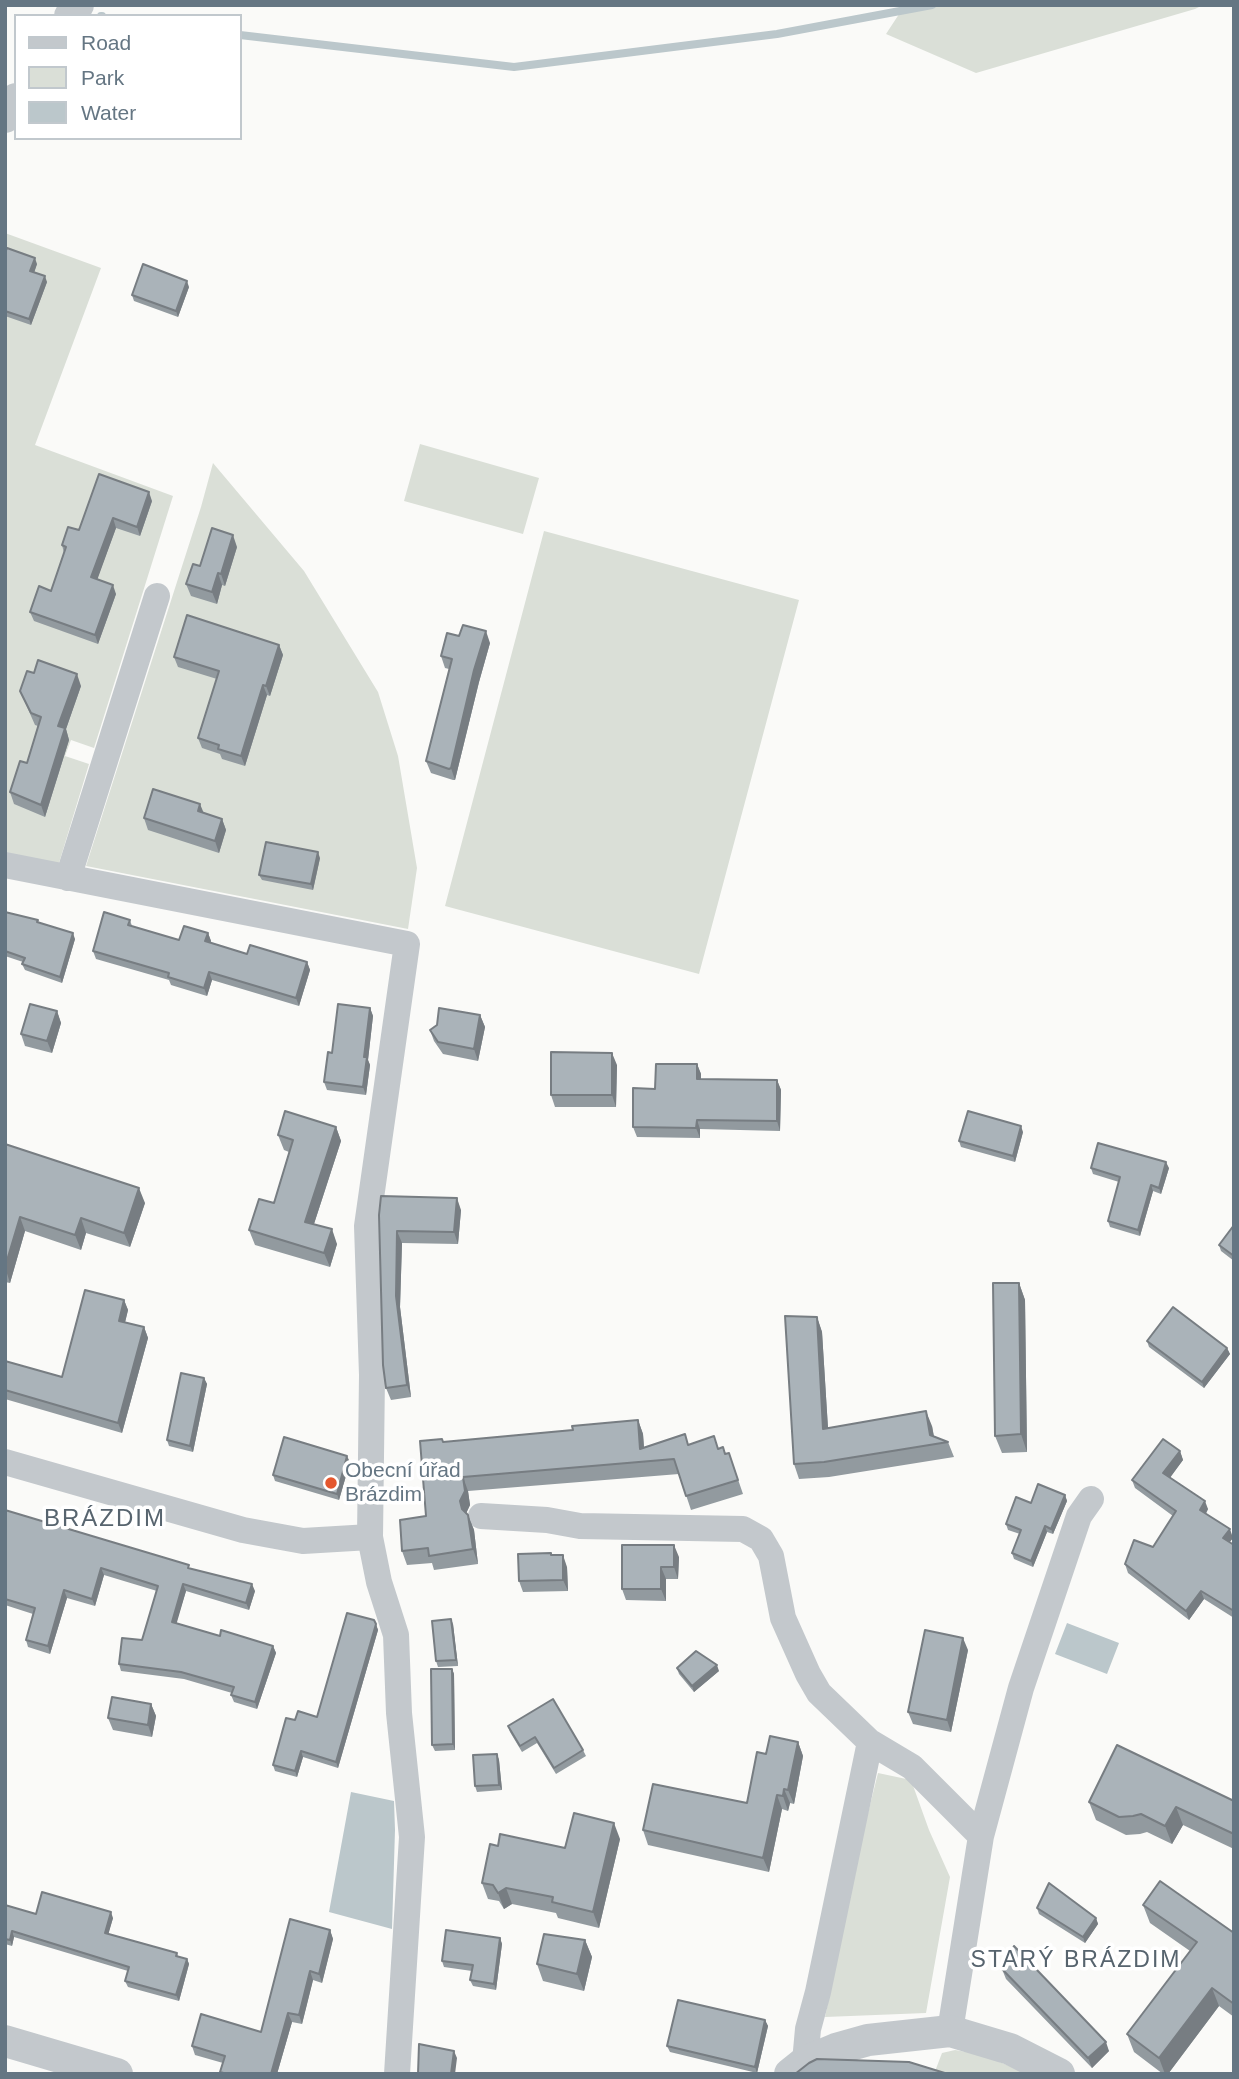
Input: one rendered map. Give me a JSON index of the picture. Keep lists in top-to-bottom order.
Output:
{
  "districts": ["BRÁZDIM", "STARÝ BRÁZDIM"],
  "places": ["Obecní úřad Brázdim"],
  "legend": ["Road", "Park", "Water"]
}
